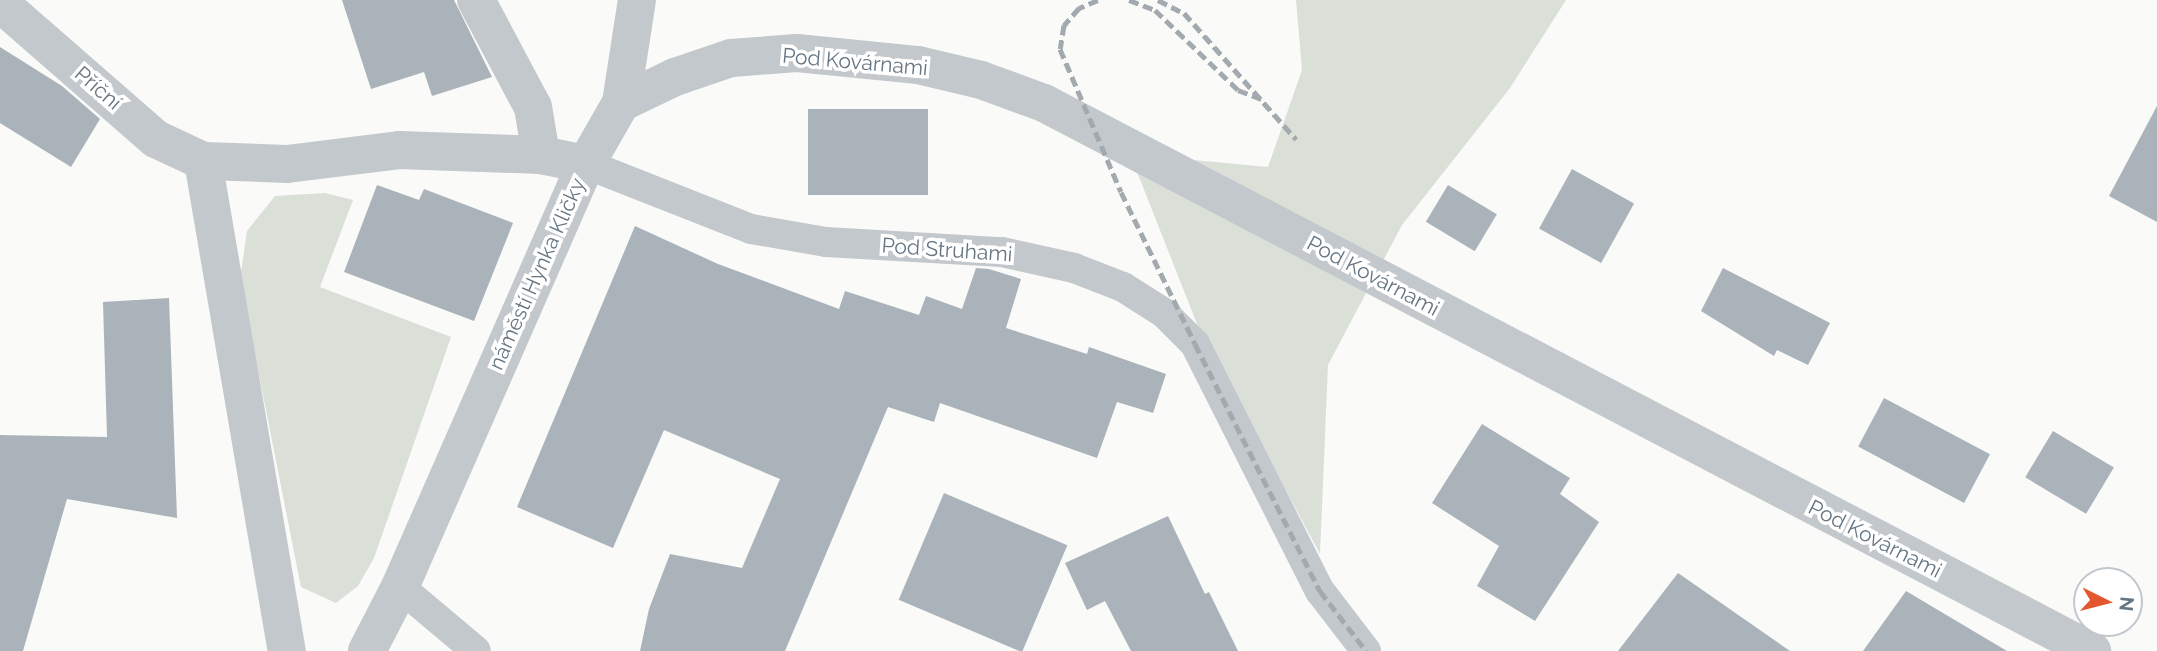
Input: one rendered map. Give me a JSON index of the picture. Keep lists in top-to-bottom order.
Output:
{
  "streets": {
    "street": ["Pod Kovárnami", "Příční", "náměstí Hynka Kličky"],
    "lane": ["Pod Struhami"]
  },
  "crossings": [
    ["Příční", "náměstí Hynka Kličky"],
    ["Pod Struhami", "náměstí Hynka Kličky"]
  ],
  "north": "right"
}
